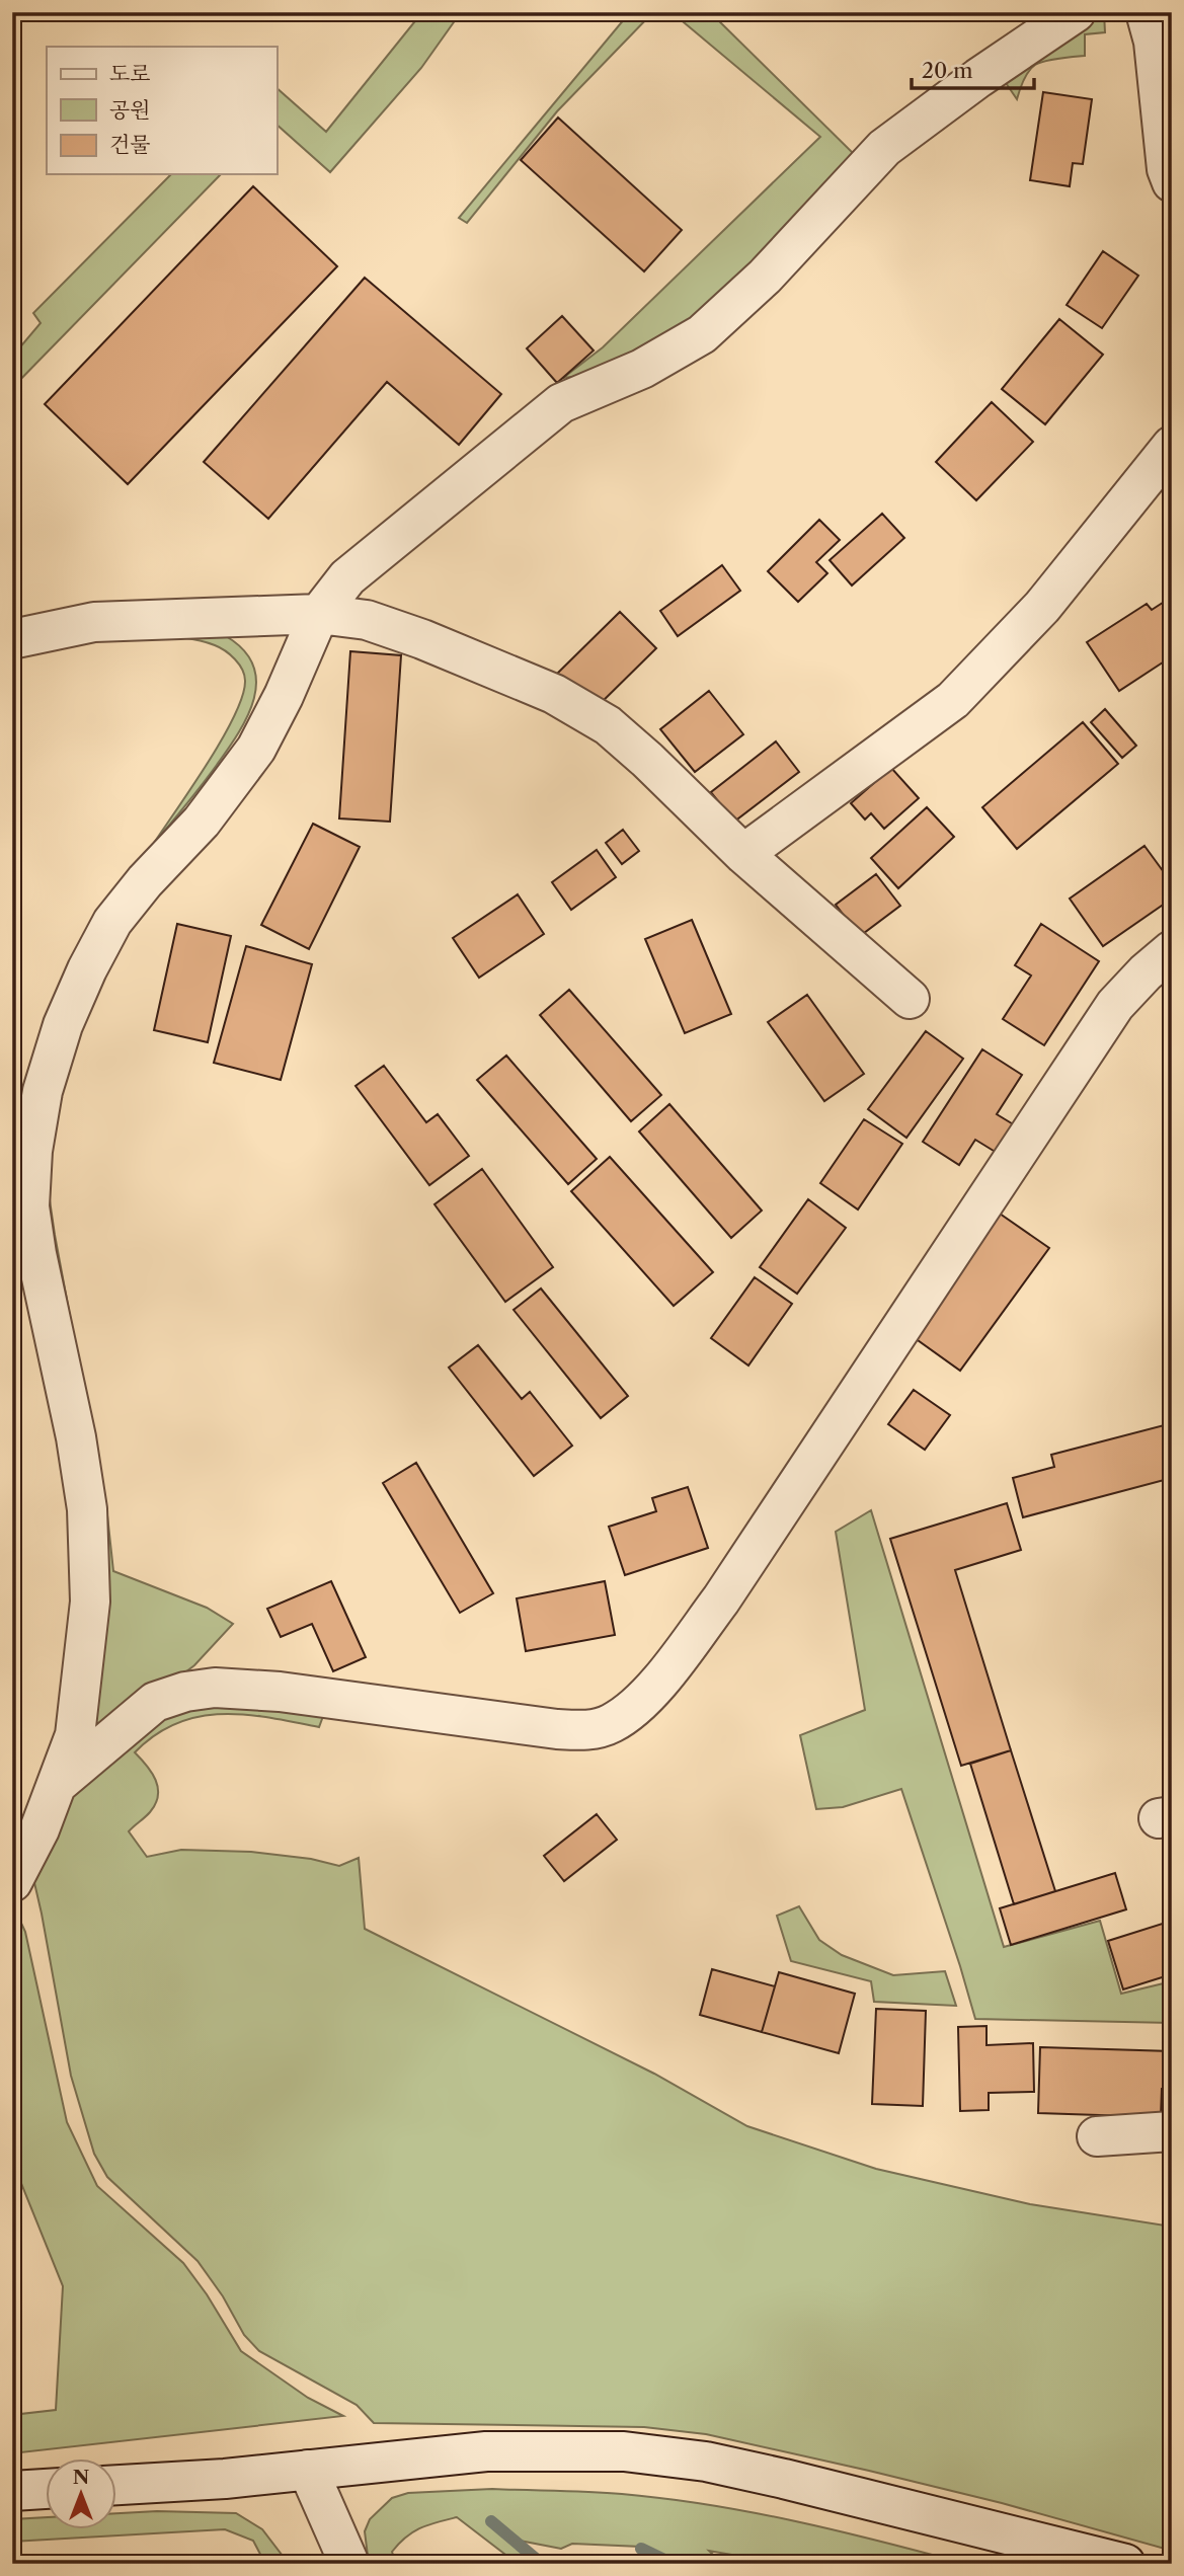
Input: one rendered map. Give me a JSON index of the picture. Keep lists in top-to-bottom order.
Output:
{
  "legend": ["도로", "공원", "건물"],
  "scale_bar": "20 m",
  "north": "top"
}
